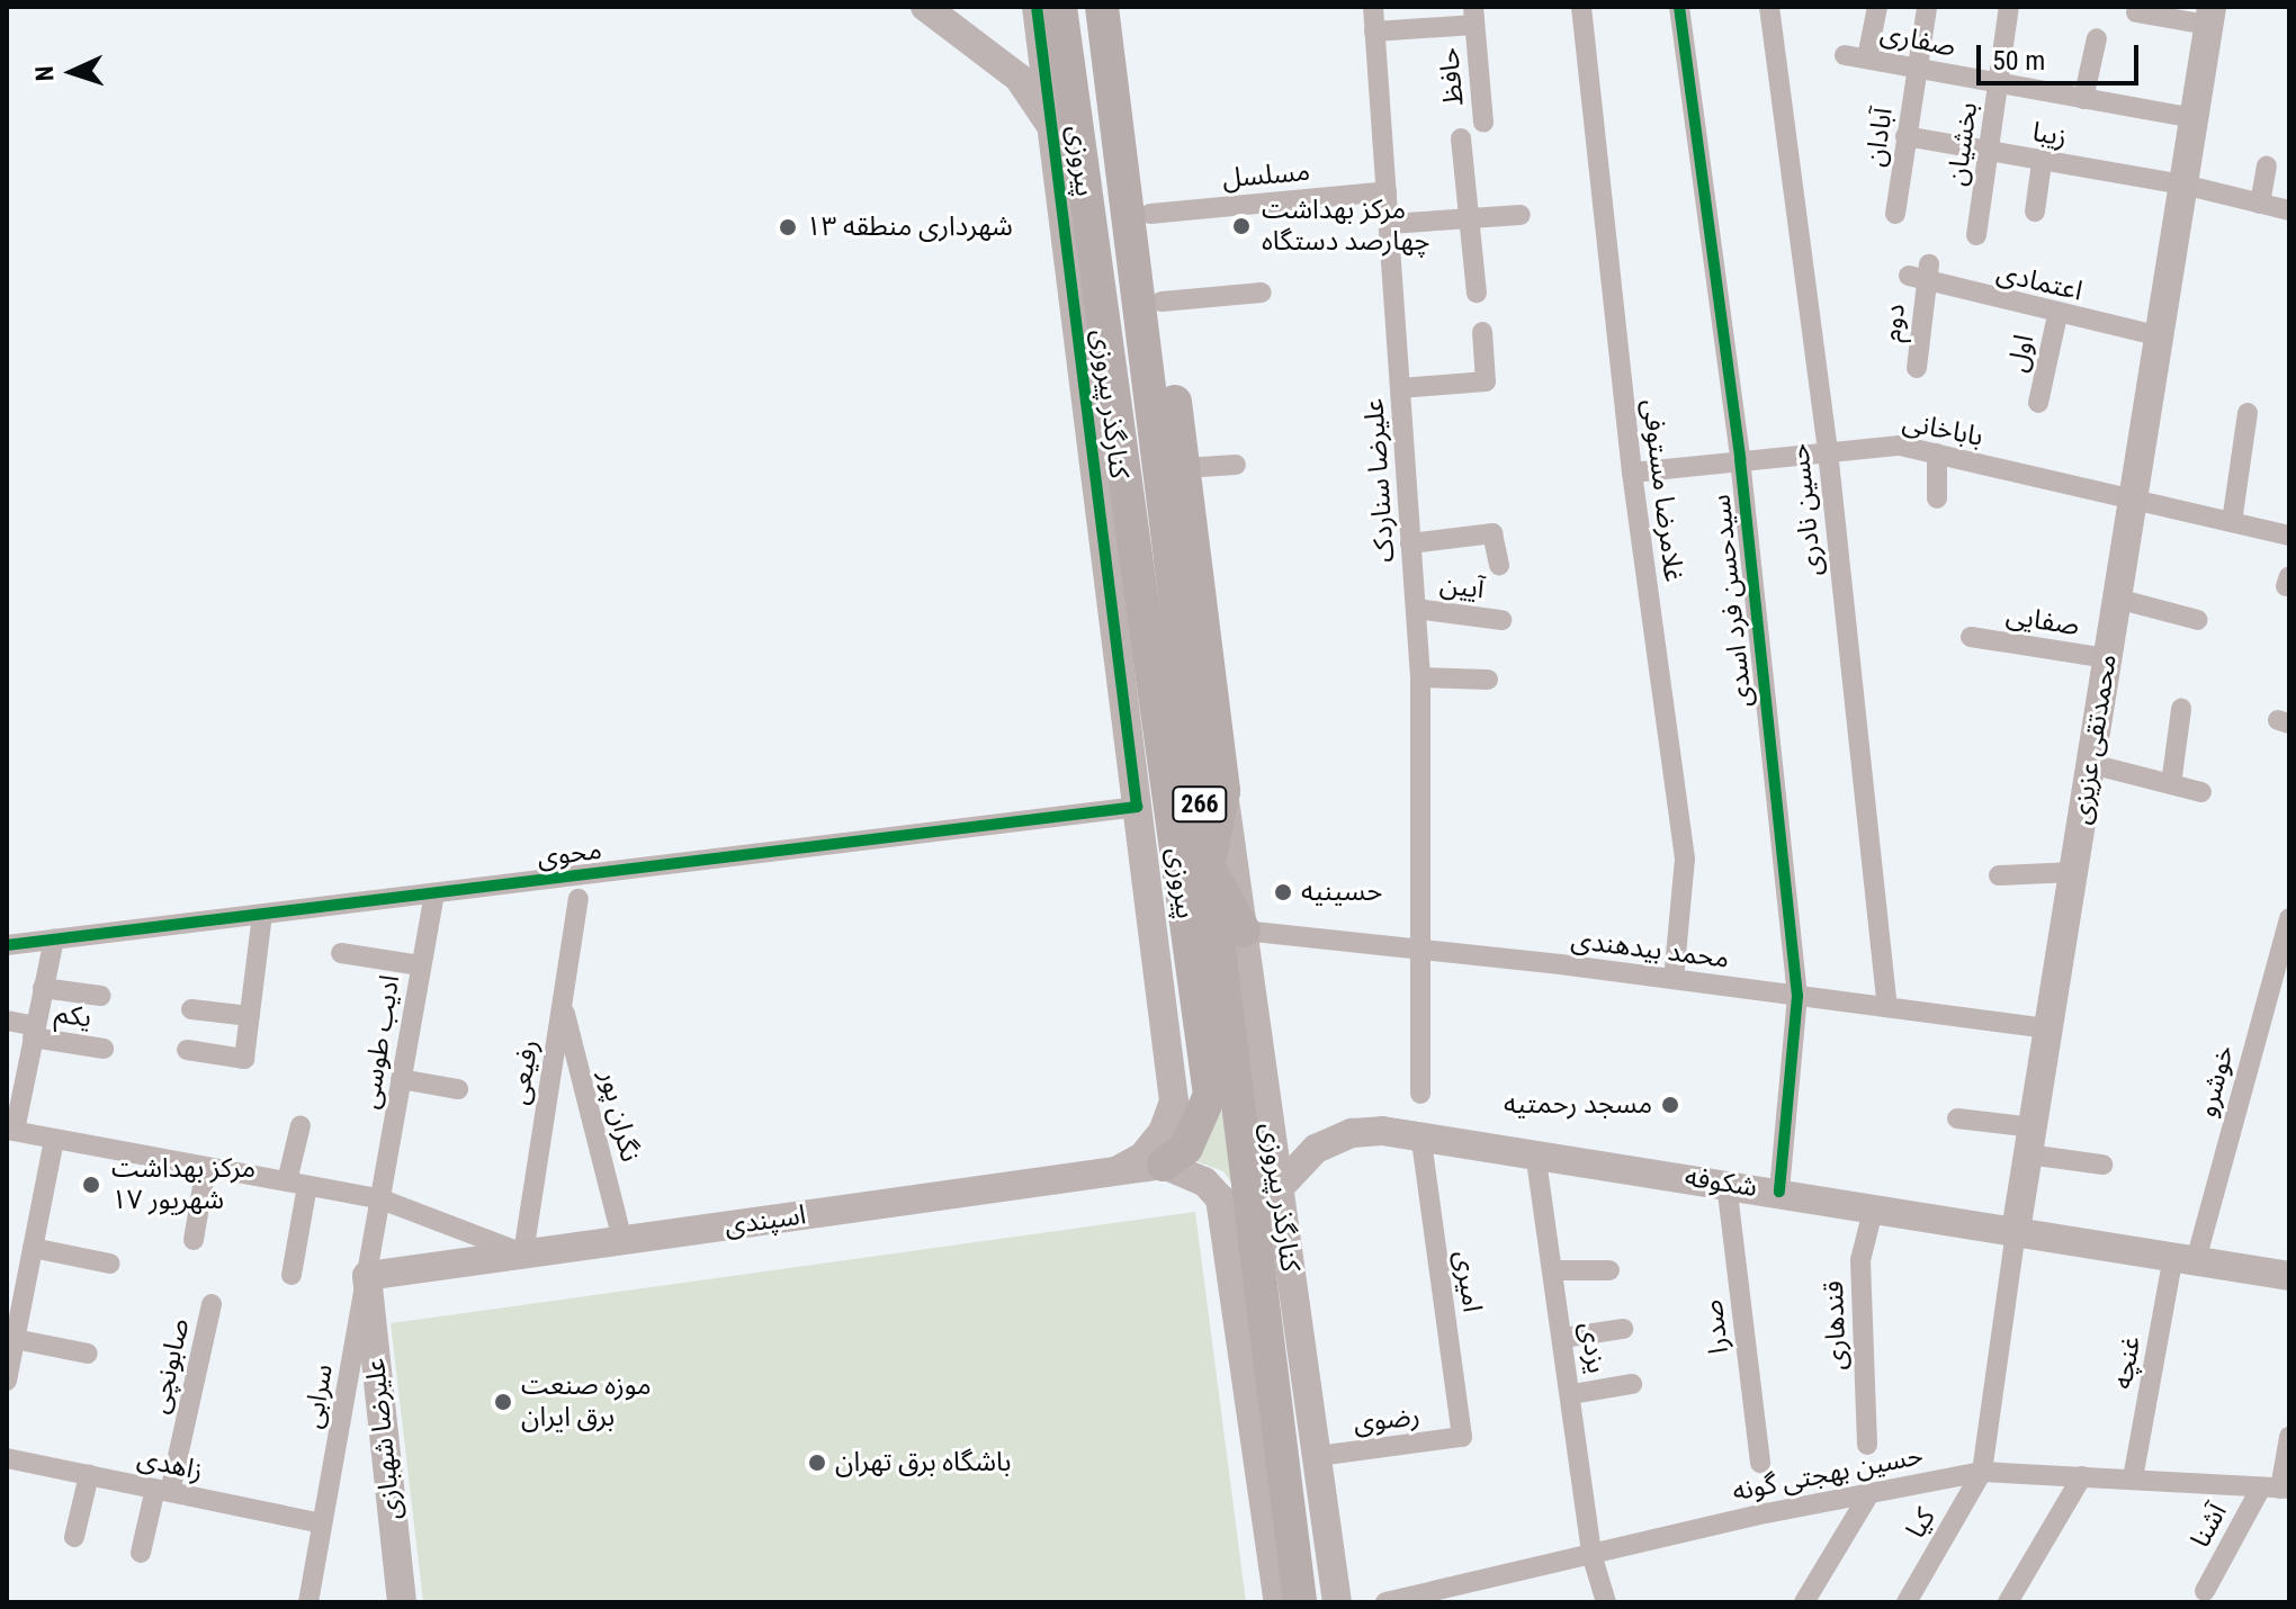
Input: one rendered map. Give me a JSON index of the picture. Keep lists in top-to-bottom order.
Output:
{
  "streets": {
    "main road": [
      "پیروزی",
      "کنارگذر پیروزی",
      "محمدتقی عزیزی",
      "266",
      "شکوفه",
      "اسپندی",
      "علیرضا شهبازی"
    ],
    "street": [
      "صفاری",
      "حافظ",
      "زیبا",
      "آبادان",
      "بخشیان",
      "مسلسل",
      "اعتمادی",
      "دوم",
      "اول",
      "باباخانی",
      "علیرضا سناردک",
      "غلامرضا مستوفی",
      "حسین نادری",
      "آیین",
      "سیدحسن فرد اسدی",
      "صفایی",
      "محوی",
      "محمد بیدهندی",
      "یکم",
      "ادیب طوسی",
      "رفیعی",
      "خوشرو",
      "نگران پور",
      "امیری",
      "قندهاری",
      "صدرا",
      "یزدی",
      "غنچه",
      "صابونچی",
      "سرابی",
      "رضوی",
      "زاهدی",
      "حسین بهجتی گونه",
      "کیا",
      "آشنا"
    ]
  },
  "crossings": [
    ["صفاری", "آبادان"],
    ["صفاری", "بخشیان"],
    ["صفاری", "محمدتقی عزیزی"],
    ["حافظ", "علیرضا سناردک"],
    ["زیبا", "آبادان"],
    ["زیبا", "بخشیان"],
    ["زیبا", "محمدتقی عزیزی"],
    ["پیروزی", "کنارگذر پیروزی"],
    ["پیروزی", "266"],
    ["پیروزی", "اسپندی"],
    ["مسلسل", "علیرضا سناردک"],
    ["مسلسل", "266"],
    ["اعتمادی", "دوم"],
    ["اعتمادی", "اول"],
    ["اعتمادی", "محمدتقی عزیزی"],
    ["کنارگذر پیروزی", "266"],
    ["کنارگذر پیروزی", "محوی"],
    ["کنارگذر پیروزی", "محمد بیدهندی"],
    ["کنارگذر پیروزی", "شکوفه"],
    ["کنارگذر پیروزی", "اسپندی"],
    ["کنارگذر پیروزی", "رضوی"],
    ["باباخانی", "غلامرضا مستوفی"],
    ["باباخانی", "حسین نادری"],
    ["باباخانی", "سیدحسن فرد اسدی"],
    ["باباخانی", "محمدتقی عزیزی"],
    ["علیرضا سناردک", "آیین"],
    ["علیرضا سناردک", "محمد بیدهندی"],
    ["غلامرضا مستوفی", "محمد بیدهندی"],
    ["حسین نادری", "محمد بیدهندی"],
    ["سیدحسن فرد اسدی", "محمد بیدهندی"],
    ["سیدحسن فرد اسدی", "شکوفه"],
    ["صفایی", "محمدتقی عزیزی"],
    ["محمدتقی عزیزی", "محمد بیدهندی"],
    ["محمدتقی عزیزی", "شکوفه"],
    ["محمدتقی عزیزی", "حسین بهجتی گونه"],
    ["محمدتقی عزیزی", "کیا"],
    ["محوی", "ادیب طوسی"],
    ["ادیب طوسی", "سرابی"],
    ["رفیعی", "نگران پور"],
    ["رفیعی", "اسپندی"],
    ["خوشرو", "شکوفه"],
    ["خوشرو", "غنچه"],
    ["نگران پور", "اسپندی"],
    ["شکوفه", "امیری"],
    ["شکوفه", "قندهاری"],
    ["شکوفه", "صدرا"],
    ["شکوفه", "یزدی"],
    ["شکوفه", "غنچه"],
    ["اسپندی", "سرابی"],
    ["اسپندی", "علیرضا شهبازی"],
    ["امیری", "رضوی"],
    ["یزدی", "حسین بهجتی گونه"],
    ["غنچه", "حسین بهجتی گونه"],
    ["صابونچی", "زاهدی"],
    ["سرابی", "علیرضا شهبازی"],
    ["سرابی", "زاهدی"],
    ["حسین بهجتی گونه", "کیا"],
    ["حسین بهجتی گونه", "آشنا"]
  ],
  "places": [
    "مرکز بهداشت چهارصد دستگاه",
    "شهرداری منطقه ۱۳",
    "حسینیه",
    "مسجد رحمتیه",
    "مرکز بهداشت ۱۷ شهریور",
    "موزه صنعت برق ایران",
    "باشگاه برق تهران"
  ],
  "scale_bar": "50 m",
  "north": "left"
}
